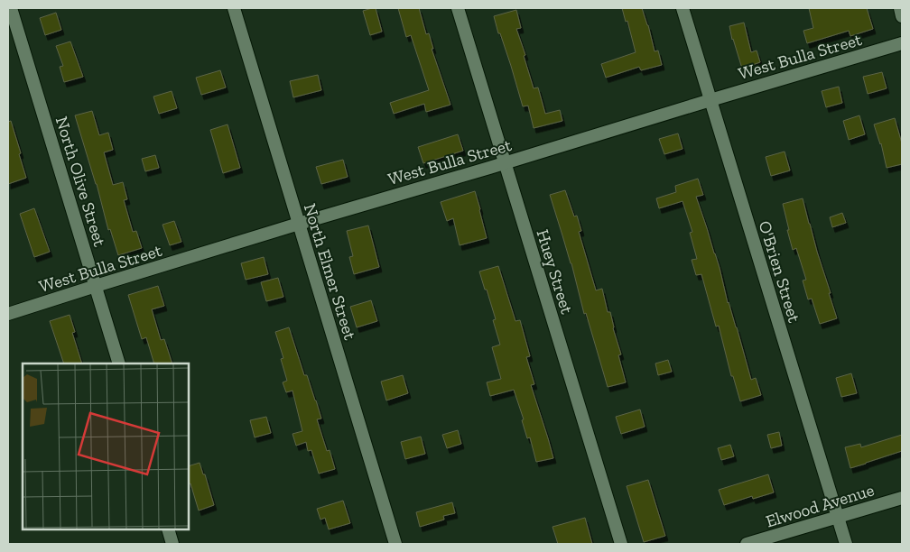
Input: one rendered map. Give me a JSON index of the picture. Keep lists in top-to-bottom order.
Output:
{
  "streets": {
    "street": [
      "West Bulla Street",
      "North Olive Street",
      "North Elmer Street",
      "Huey Street",
      "O'Brien Street",
      "Elwood Avenue"
    ]
  },
  "crossings": [
    ["West Bulla Street", "North Olive Street"],
    ["West Bulla Street", "North Elmer Street"],
    ["West Bulla Street", "Huey Street"],
    ["West Bulla Street", "O'Brien Street"],
    ["O'Brien Street", "Elwood Avenue"]
  ]
}
